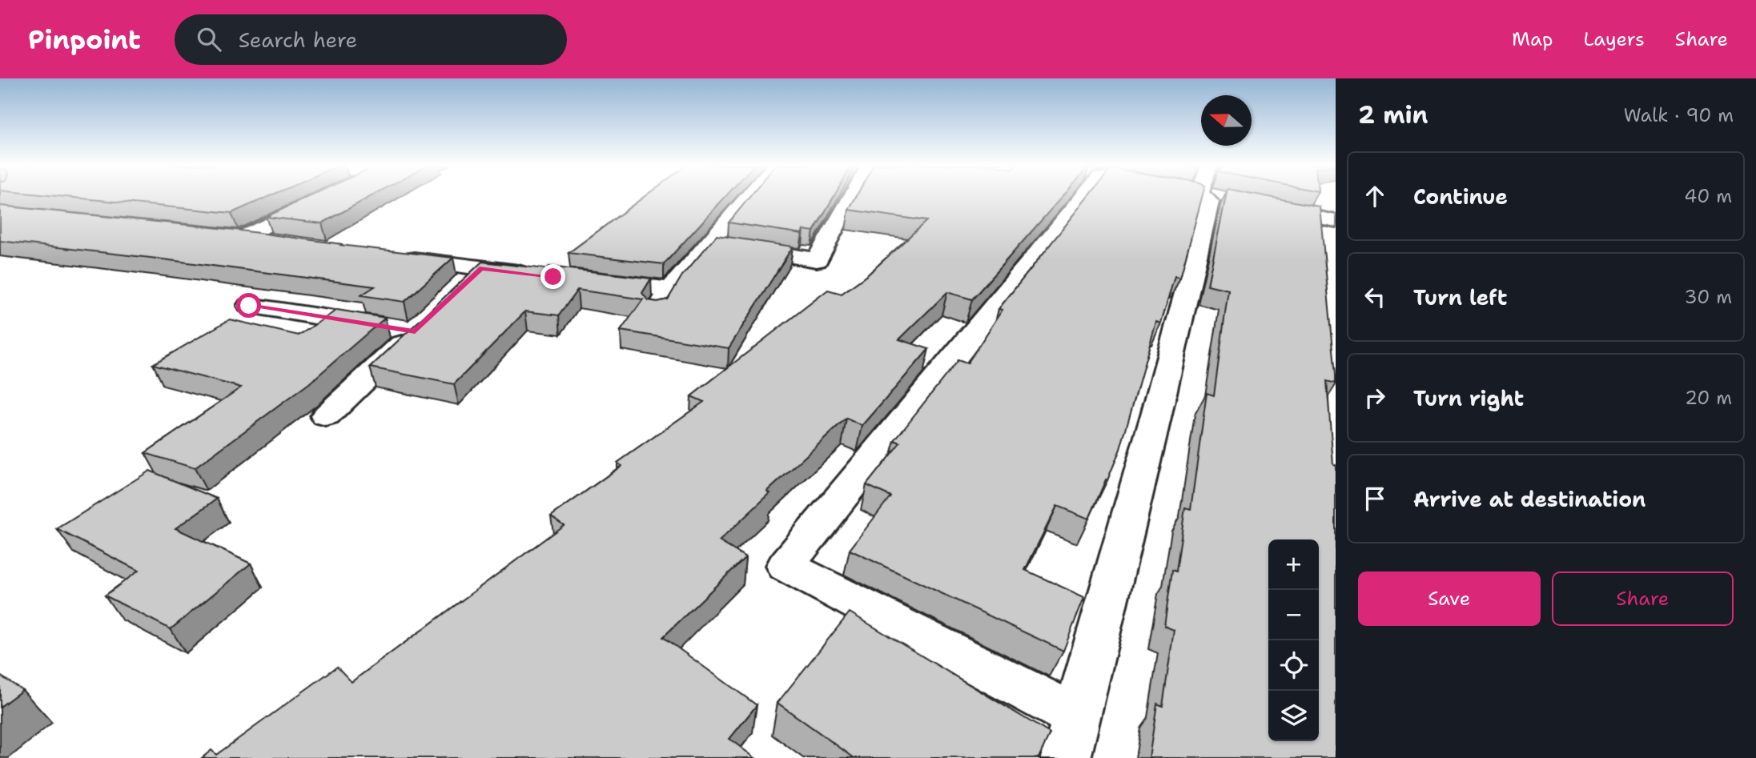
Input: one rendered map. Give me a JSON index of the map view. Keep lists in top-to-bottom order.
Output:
{
  "north": "left",
  "page": {
    "header": "Pinpoint",
    "search": "Search here",
    "nav": ["Map", "Layers", "Share"],
    "heading": ["2 min", "Walk · 90 m"],
    "list": [
      ["Continue", "40 m"],
      ["Turn left", "30 m"],
      ["Turn right", "20 m"],
      "Arrive at destination"
    ],
    "map_buttons": ["+", "−"],
    "buttons": ["Save", "Share"]
  }
}
